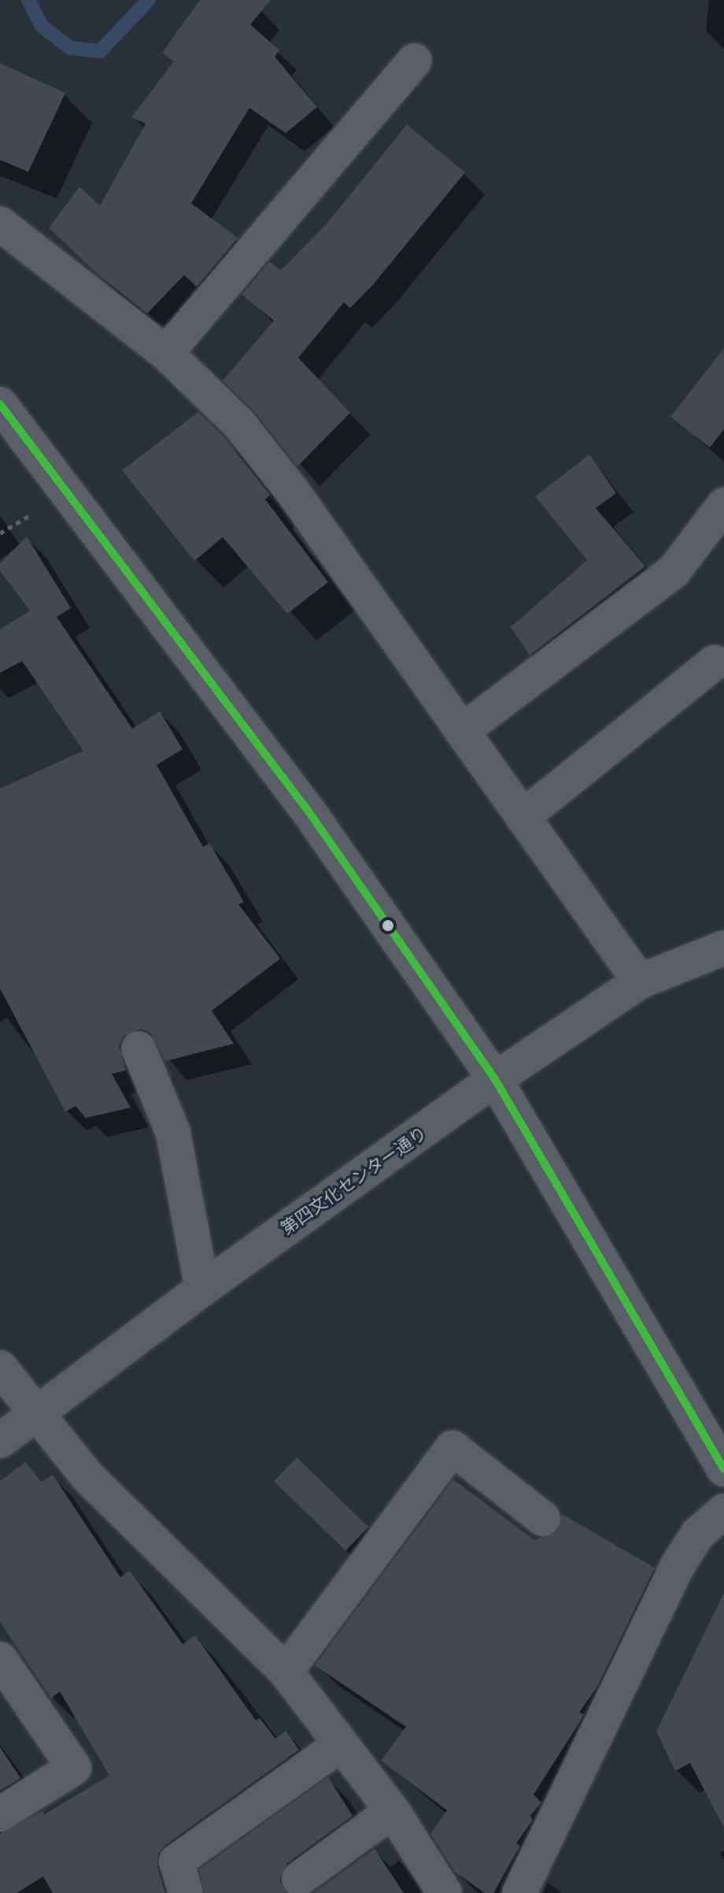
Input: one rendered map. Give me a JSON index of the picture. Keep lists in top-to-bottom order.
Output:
{
  "streets": {
    "street": ["第四文化センター通り"]
  }
}
